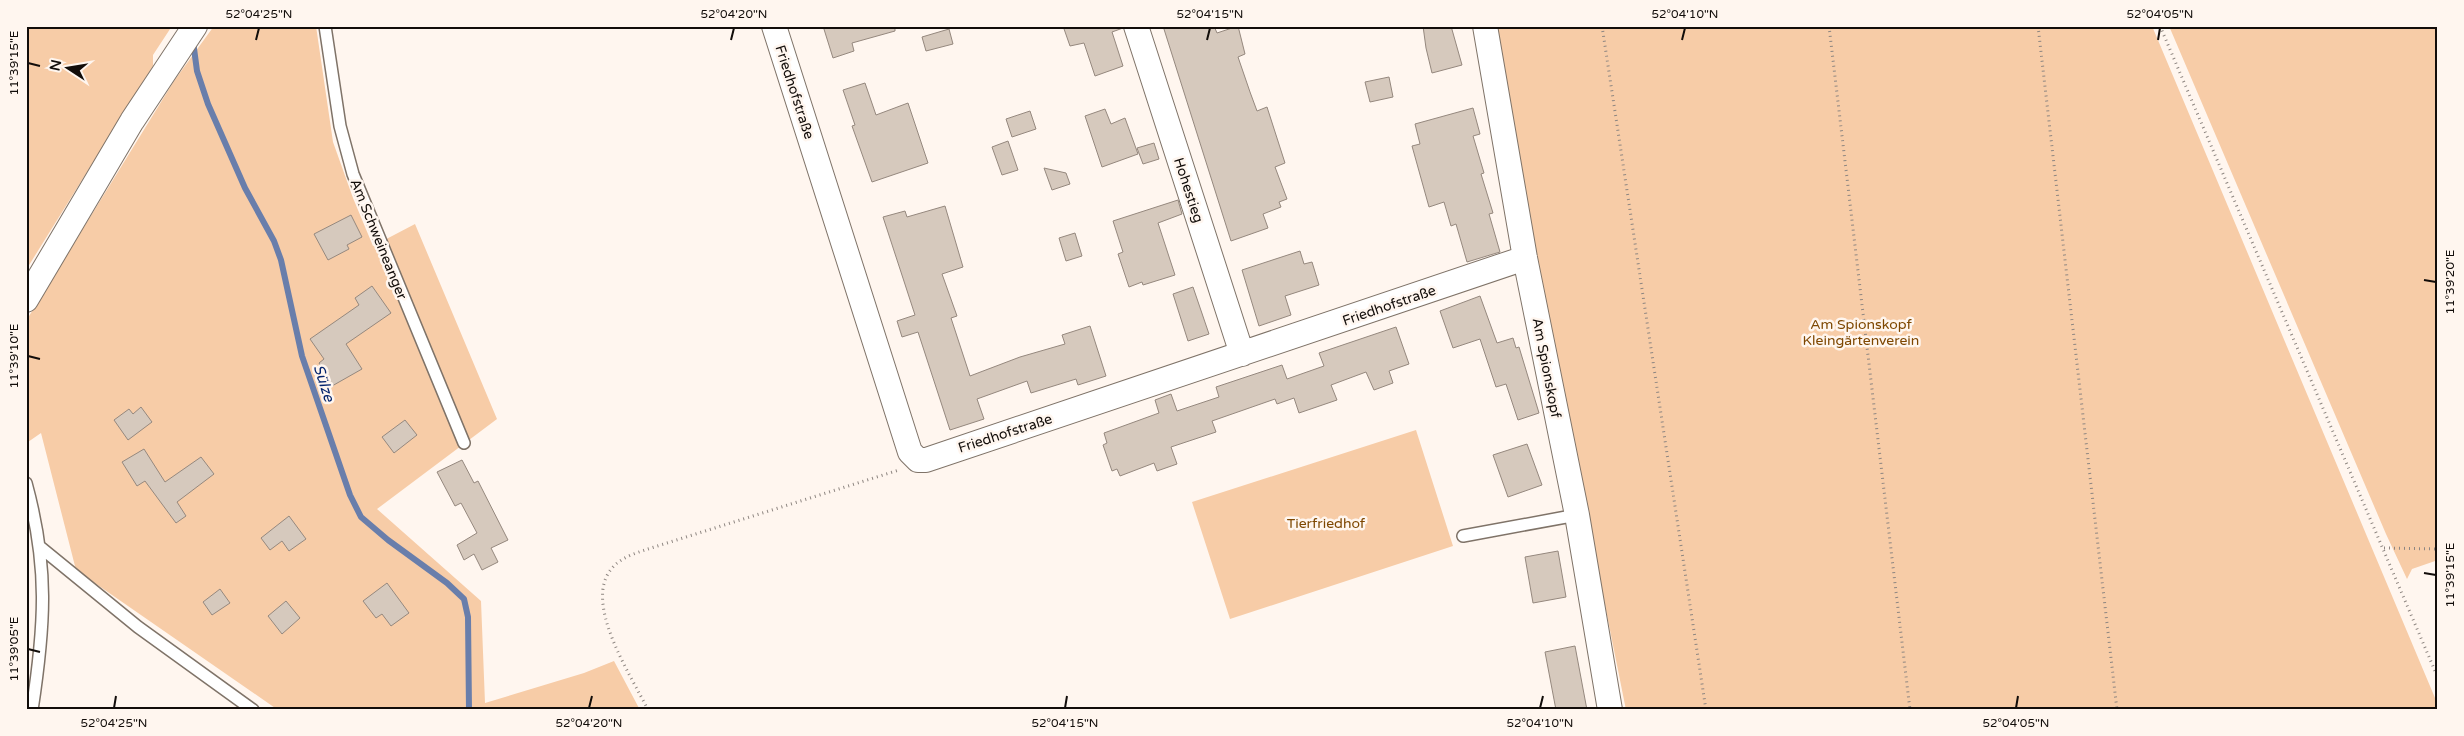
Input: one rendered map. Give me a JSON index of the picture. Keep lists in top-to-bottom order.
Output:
{
  "streets": {
    "street": ["Friedhofstraße", "Hohestieg", "Am Spionskopf"],
    "lane": ["Am Schweineanger"]
  },
  "crossings": [
    ["Friedhofstraße", "Hohestieg"],
    ["Friedhofstraße", "Am Spionskopf"]
  ],
  "water": ["Sülze"],
  "parks": ["Am Spionskopf Kleingärtenverein", "Tierfriedhof"],
  "north": "left",
  "coordinates": [
    "52°04'25\"N",
    "52°04'20\"N",
    "52°04'15\"N",
    "52°04'10\"N",
    "52°04'05\"N",
    "11°39'15\"E",
    "11°39'20\"E",
    "11°39'10\"E",
    "11°39'05\"E"
  ]
}
